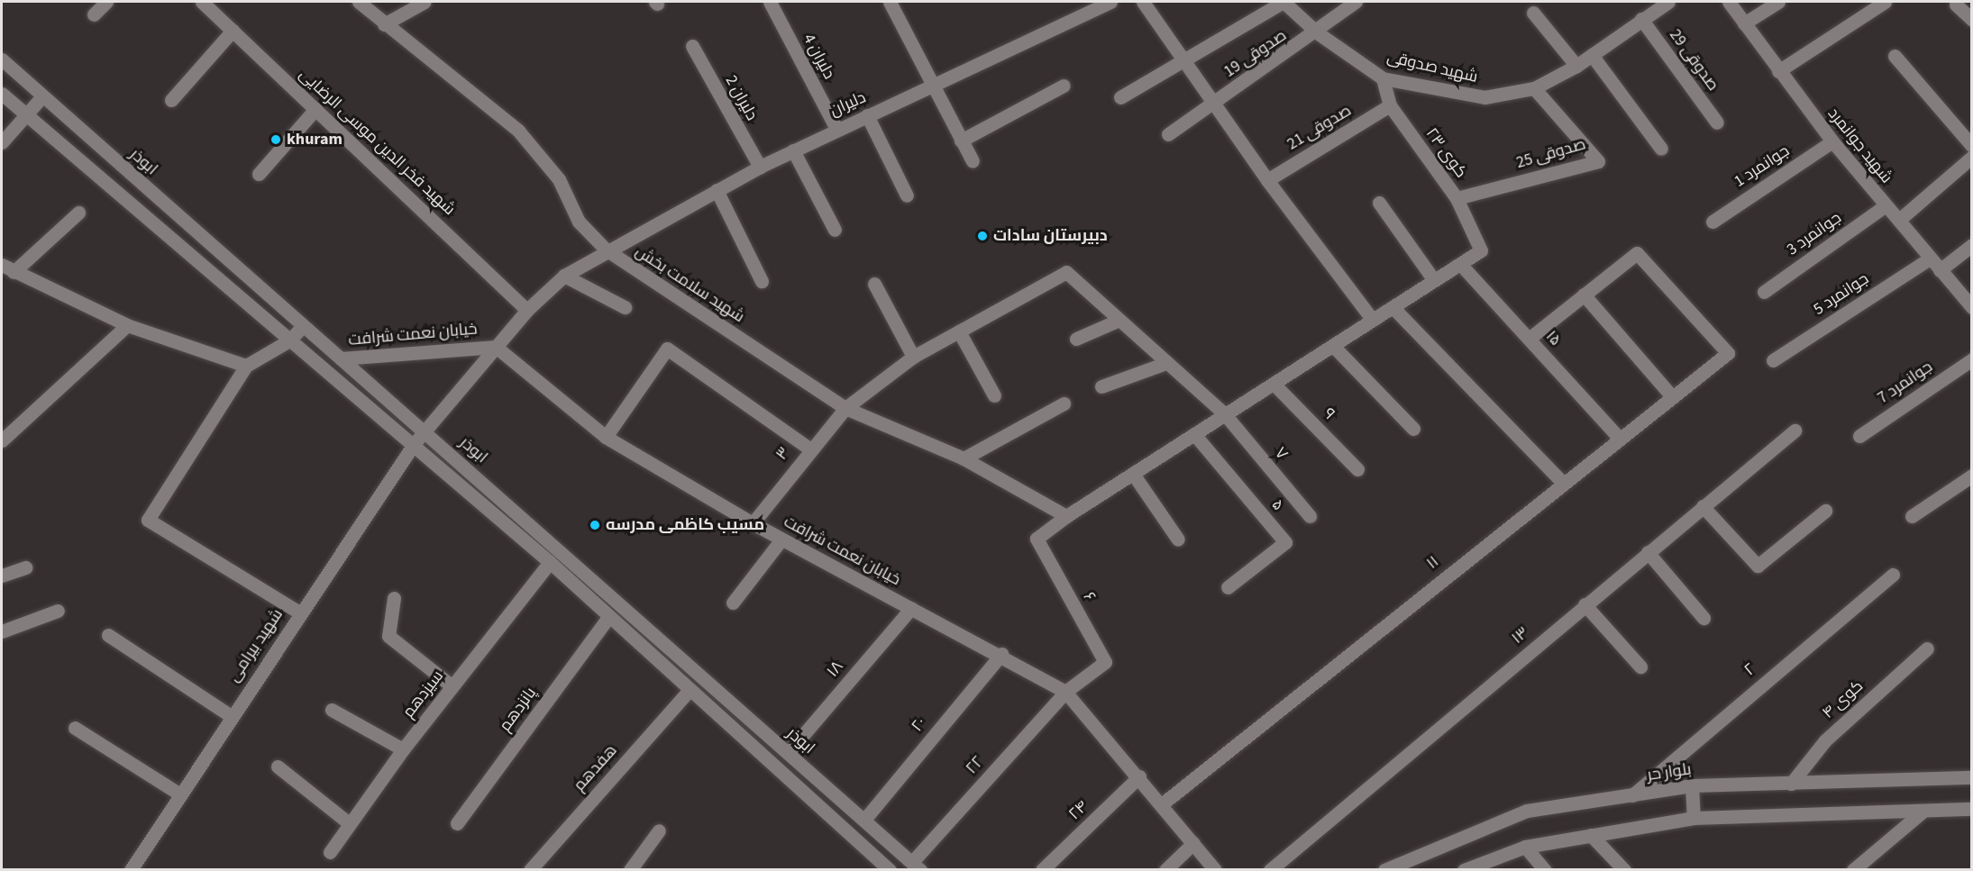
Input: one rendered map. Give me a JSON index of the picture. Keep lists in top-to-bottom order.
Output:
{
  "streets": {
    "street": [
      "صدوقی 19",
      "دلیران 4",
      "صدوقی 29",
      "شهید صدوقی",
      "دلیران 2",
      "دلیران",
      "صدوقی 21",
      "شهید فخر الدین موسی الرضایی",
      "شهید جوانمرد",
      "کوی ۲۳",
      "صدوقی 25",
      "ابوذر",
      "جوانمرد 1",
      "جوانمرد 3",
      "شهید سلامت بخش",
      "جوانمرد 5",
      "خیابان نعمت شرافت",
      "۱۵",
      "جوانمرد 7",
      "۹",
      "۳",
      "۷",
      "۵",
      "۱۱",
      "۶",
      "۱۳",
      "شهید بیرامی",
      "۱۸",
      "۲",
      "سیزدهم",
      "کوی ۴",
      "پانزدهم",
      "۲۰",
      "۲۲",
      "هفدهم",
      "بلوار حر",
      "۲۴"
    ]
  },
  "crossings": [
    ["صدوقی 19", "شهید صدوقی"],
    ["دلیران 4", "دلیران"],
    ["صدوقی 29", "شهید صدوقی"],
    ["شهید صدوقی", "کوی ۲۳"],
    ["شهید صدوقی", "صدوقی 25"],
    ["دلیران 2", "دلیران"],
    ["دلیران", "شهید فخر الدین موسی الرضایی"],
    ["دلیران", "شهید سلامت بخش"],
    ["دلیران", "خیابان نعمت شرافت"],
    ["دلیران", "شهید بیرامی"],
    ["صدوقی 21", "کوی ۲۳"],
    ["شهید جوانمرد", "جوانمرد 1"],
    ["شهید جوانمرد", "جوانمرد 3"],
    ["شهید جوانمرد", "جوانمرد 5"],
    ["کوی ۲۳", "صدوقی 25"],
    ["کوی ۲۳", "۱۵"],
    ["ابوذر", "خیابان نعمت شرافت"],
    ["ابوذر", "شهید بیرامی"],
    ["ابوذر", "۱۸"],
    ["ابوذر", "۲۰"],
    ["ابوذر", "۲۲"],
    ["شهید سلامت بخش", "۳"],
    ["شهید سلامت بخش", "۶"],
    ["خیابان نعمت شرافت", "۳"],
    ["خیابان نعمت شرافت", "۱۱"],
    ["خیابان نعمت شرافت", "۶"],
    ["خیابان نعمت شرافت", "شهید بیرامی"],
    ["خیابان نعمت شرافت", "۱۸"],
    ["خیابان نعمت شرافت", "۲۰"],
    ["خیابان نعمت شرافت", "۲۲"],
    ["خیابان نعمت شرافت", "۲۴"],
    ["۱۵", "۱۱"],
    ["۳", "۷"],
    ["۶", "۲۲"],
    ["۲", "بلوار حر"],
    ["کوی ۴", "بلوار حر"]
  ],
  "places": ["khuram", "دبیرستان سادات", "مسیب کاظمی مدرسه"]
}
